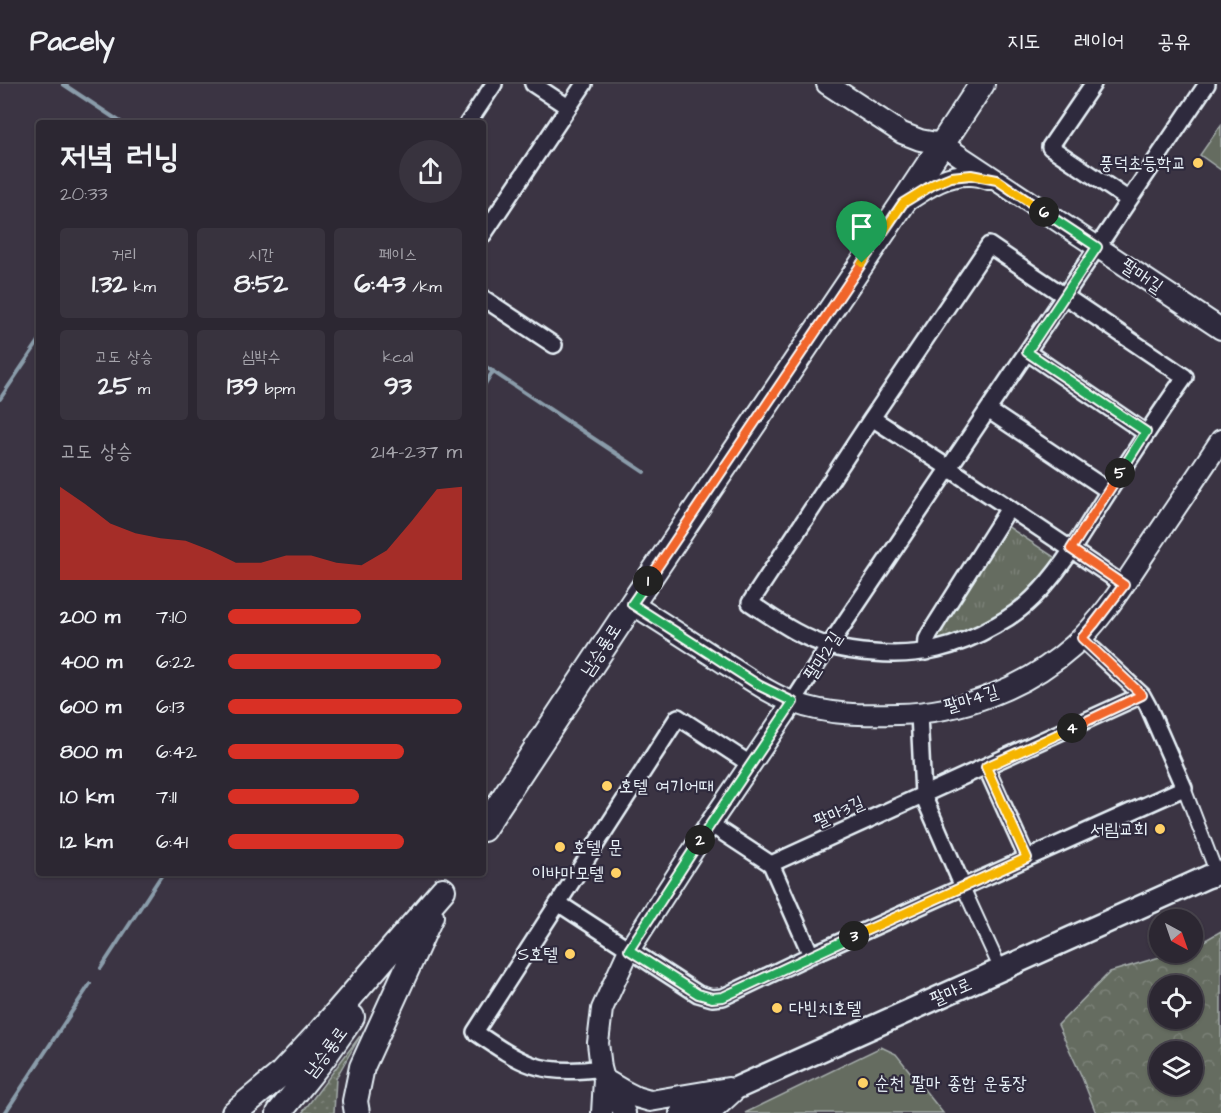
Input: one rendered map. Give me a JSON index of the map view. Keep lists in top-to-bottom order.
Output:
{
  "streets": {
    "main road": ["남승룡로", "팔마로"],
    "street": [
      "팔마1길",
      "팔마2길",
      "팔마4길",
      "팔마3길"
    ]
  },
  "crossings": [
    ["팔마1길", "남승룡로"],
    ["팔마1길", "팔마2길"],
    ["남승룡로", "팔마4길"],
    ["팔마2길", "팔마4길"]
  ],
  "places": [
    "풍덕초등학교",
    "호텔 여기어때",
    "서림교회",
    "호텔 문",
    "이바마모텔",
    "S호텔",
    "다빈치호텔",
    "순천 팔마 종합 운동장"
  ],
  "north": "bottom right",
  "page": {
    "header": "Pacely",
    "nav": ["지도", "레이어", "공유"],
    "heading": ["저녁 러닝", "20:33"],
    "pins": [
      "6",
      "5",
      "1",
      "4",
      "2",
      "3"
    ],
    "stats": [
      ["거리", "1.32 km"],
      ["시간", "8:52"],
      ["페이스", "6:43 /km"],
      ["고도 상승", "25 m"],
      ["심박수", "139 bpm"],
      ["kcal", "93"]
    ],
    "chart": ["고도 상승", "214–237 m"],
    "list": [
      {
        "name": "200 m",
        "note": "7:10"
      },
      {
        "name": "400 m",
        "note": "6:22"
      },
      {
        "name": "600 m",
        "note": "6:13"
      },
      {
        "name": "800 m",
        "note": "6:42"
      },
      {
        "name": "1.0 km",
        "note": "7:11"
      },
      {
        "name": "1.2 km",
        "note": "6:41"
      }
    ]
  }
}
